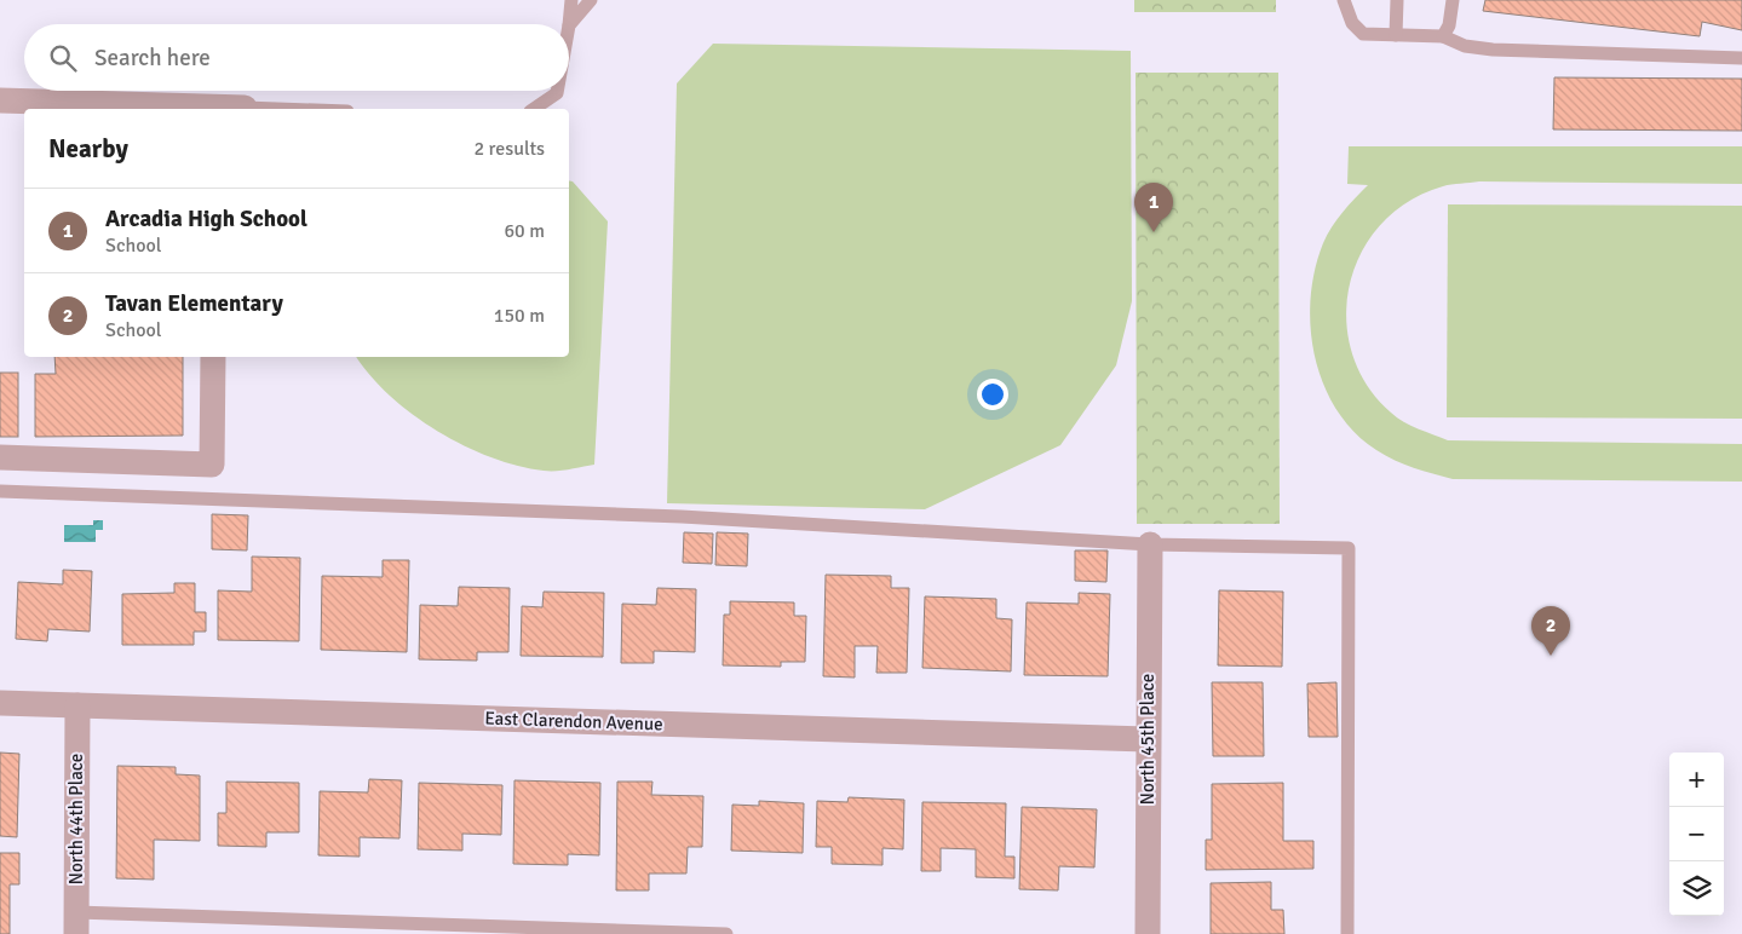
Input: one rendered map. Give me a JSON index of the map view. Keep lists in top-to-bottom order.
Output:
{
  "streets": {
    "street": ["East Clarendon Avenue", "North 45th Place", "North 44th Place"]
  },
  "crossings": [
    ["East Clarendon Avenue", "North 45th Place"],
    ["East Clarendon Avenue", "North 44th Place"]
  ],
  "page": {
    "search": "Search here",
    "heading": ["Nearby", "2 results"],
    "pins": ["1", "2"],
    "list": [
      {
        "mark": "1",
        "name": "Arcadia High School",
        "note": "School",
        "value": "60 m"
      },
      {
        "mark": "2",
        "name": "Tavan Elementary",
        "note": "School",
        "value": "150 m"
      }
    ],
    "map_buttons": ["+", "−"]
  }
}
